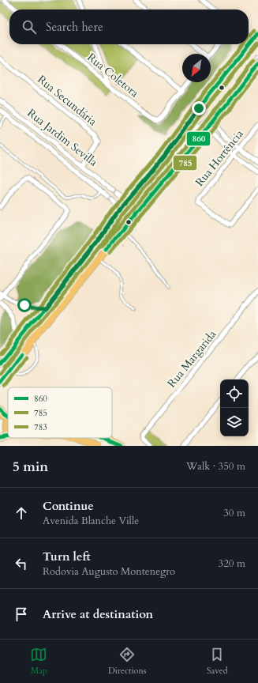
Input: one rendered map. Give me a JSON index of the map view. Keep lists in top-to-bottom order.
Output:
{
  "streets": {
    "street": [
      "Rua Coletora",
      "Rua Secundária",
      "Rua Jardim Sevilla",
      "Rua Hortência",
      "Rua Margarida"
    ]
  },
  "crossings": [
    ["Rua Secundária", "Rua Jardim Sevilla"]
  ],
  "lines": ["transit line 783", "transit line 860", "transit line 785"],
  "legend": ["860", "785", "783"],
  "north": "bottom left",
  "page": {
    "search": "Search here",
    "heading": ["5 min", "Walk · 350 m"],
    "list": [
      ["Continue", "Avenida Blanche Ville", "30 m"],
      ["Turn left", "Rodovia Augusto Montenegro", "320 m"],
      "Arrive at destination"
    ],
    "nav": ["Map", "Directions", "Saved"]
  }
}
